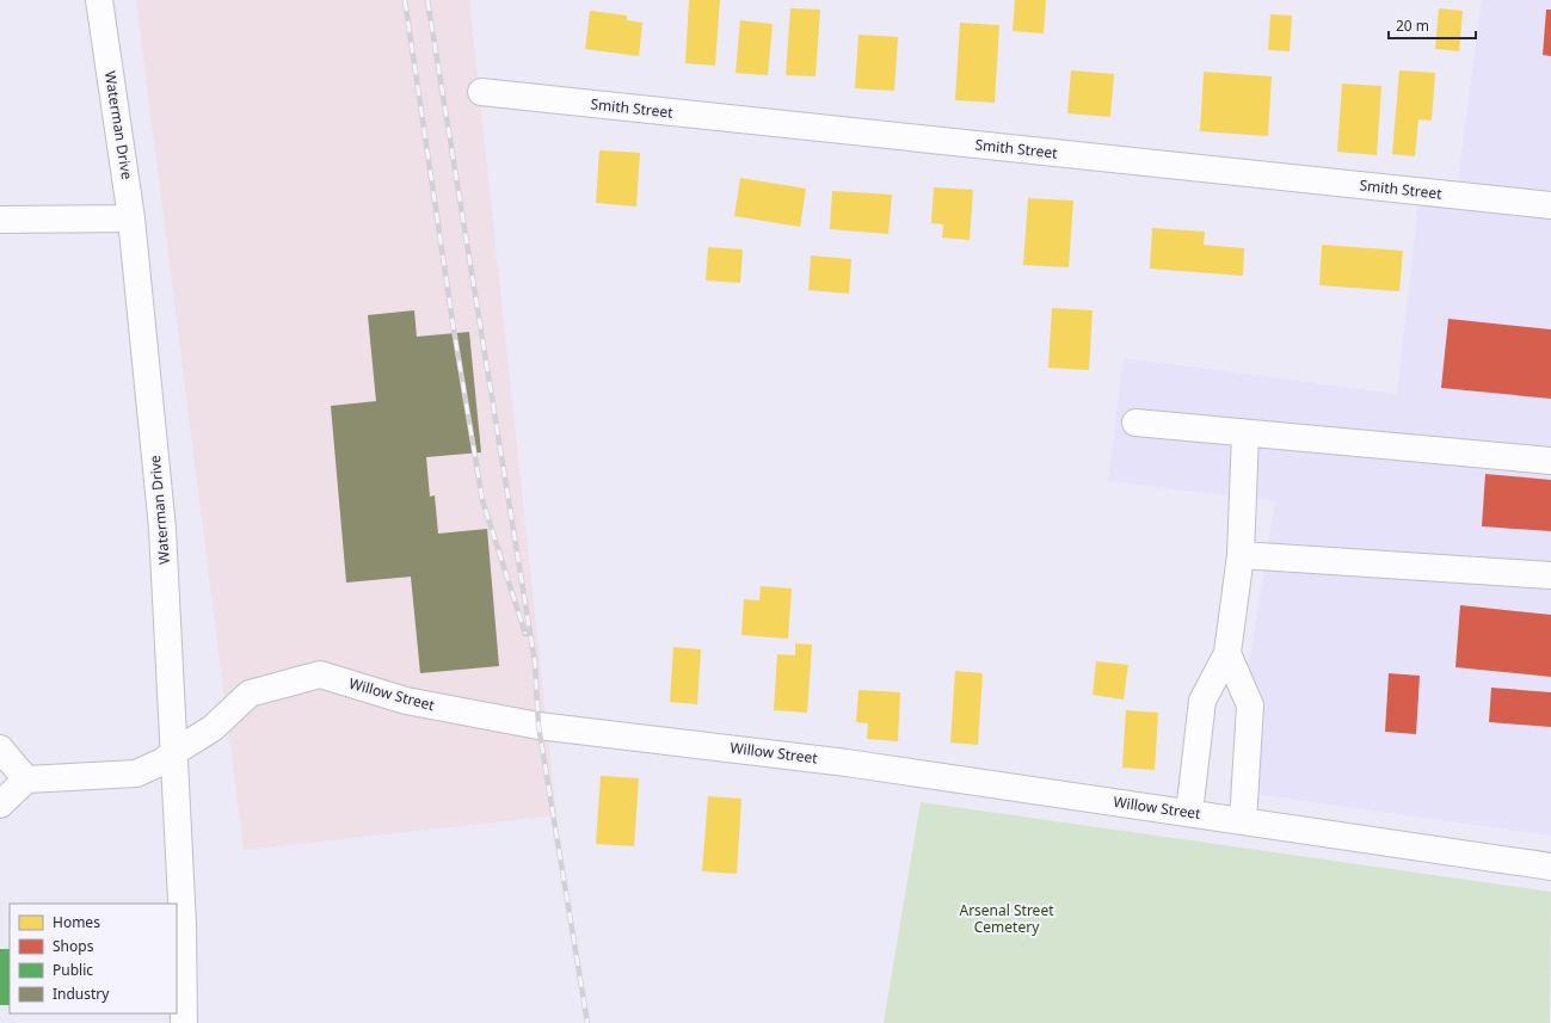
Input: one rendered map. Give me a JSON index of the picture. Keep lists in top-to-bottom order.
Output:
{
  "streets": {
    "street": ["Smith Street", "Waterman Drive", "Willow Street"]
  },
  "crossings": [
    ["Waterman Drive", "Willow Street"]
  ],
  "parks": ["Arsenal Street Cemetery"],
  "legend": [
    "Homes",
    "Shops",
    "Public",
    "Industry"
  ],
  "scale_bar": "20 m"
}
